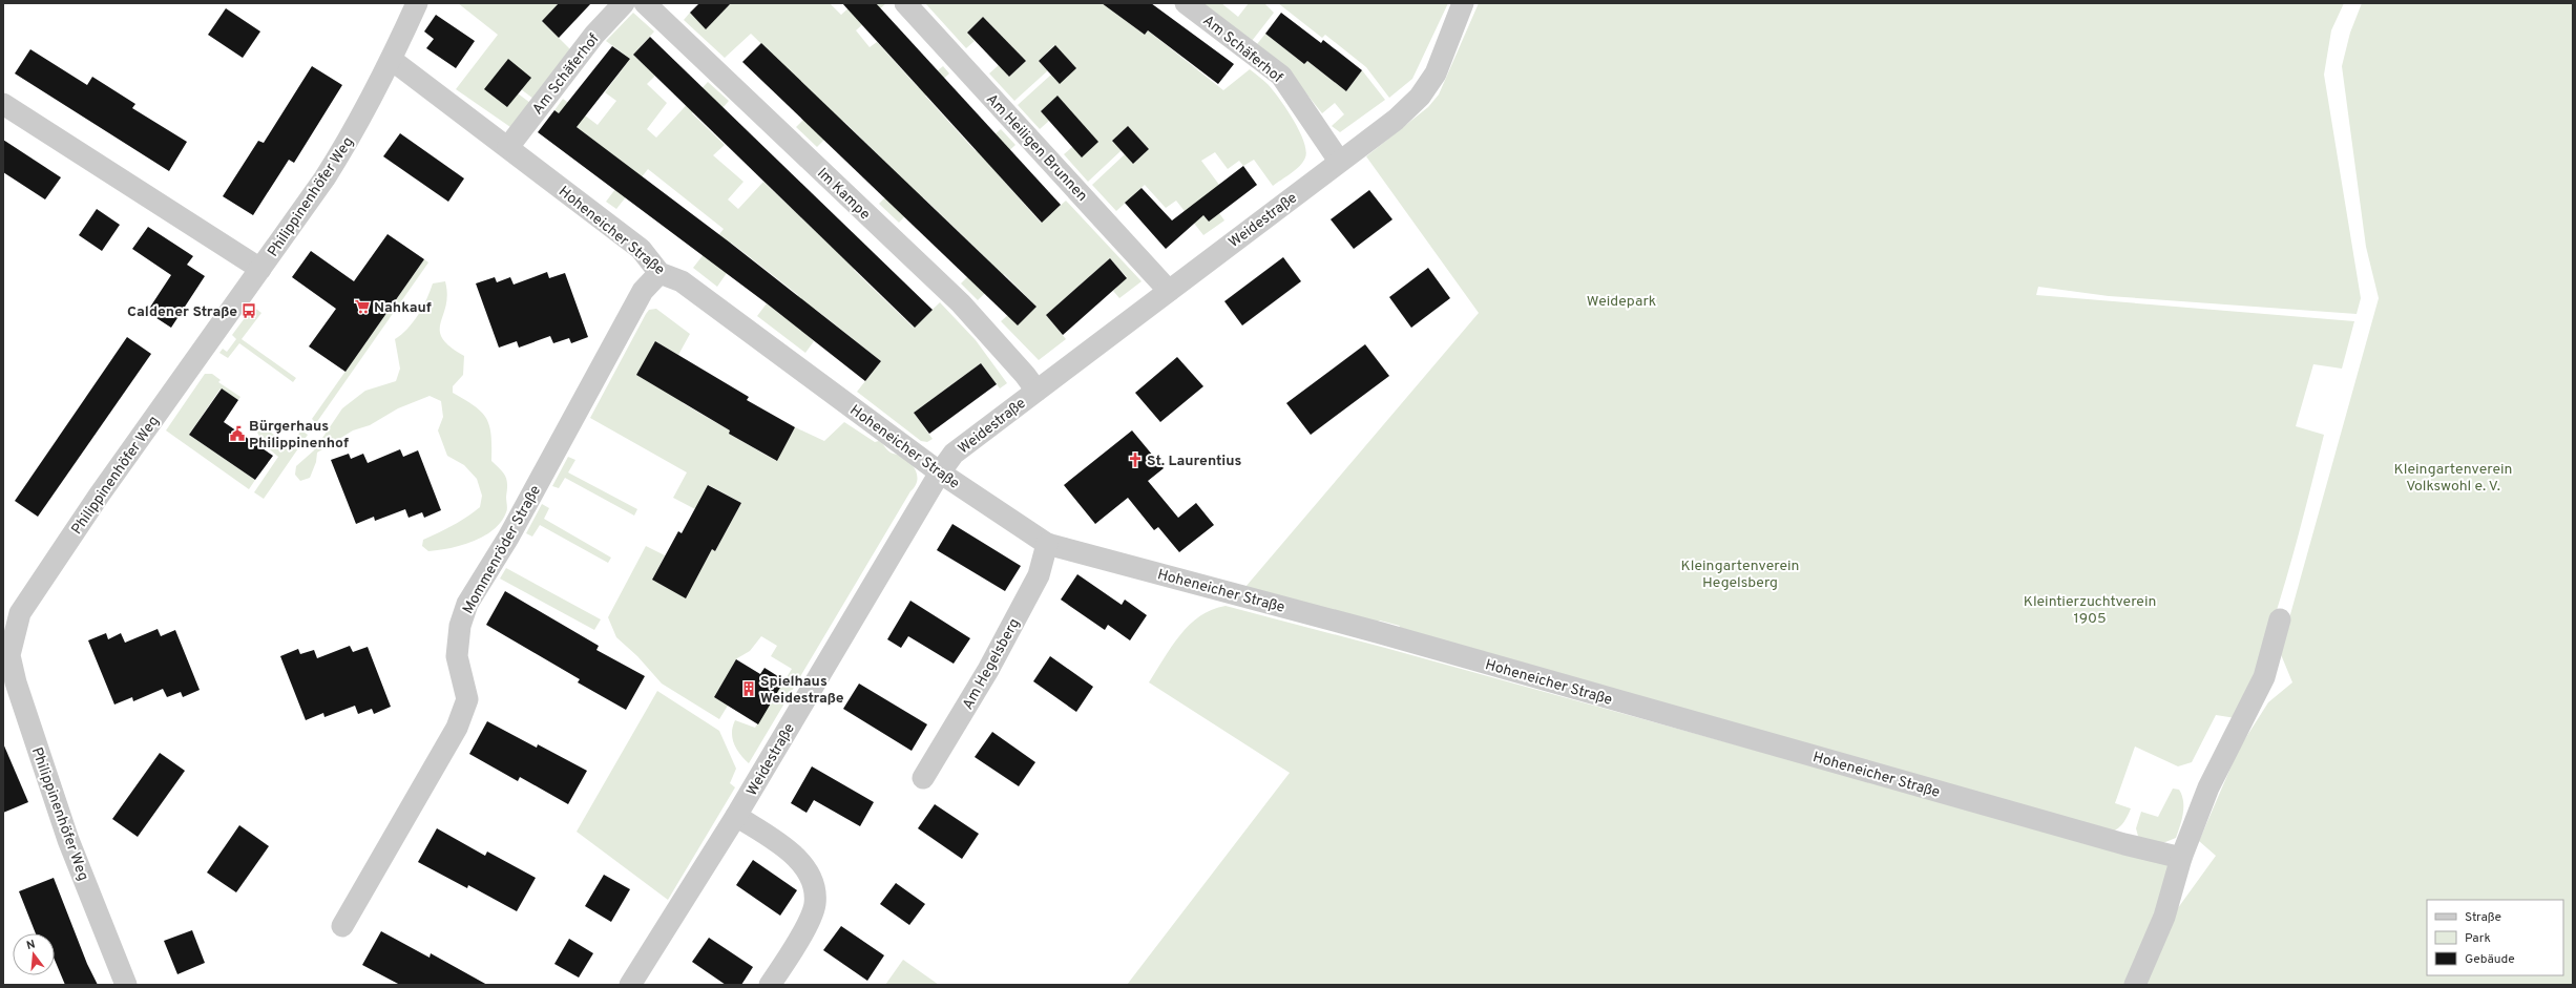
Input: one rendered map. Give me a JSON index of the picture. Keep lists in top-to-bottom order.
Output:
{
  "streets": {
    "street": [
      "Am Schäferhof",
      "Am Heiligen Brunnen",
      "Im Kampe",
      "Philippinenhöfer Weg",
      "Weidestraße",
      "Hoheneicher Straße",
      "Mommenröder Straße",
      "Am Hegelsberg"
    ]
  },
  "crossings": [
    ["Am Schäferhof", "Weidestraße"],
    ["Am Schäferhof", "Hoheneicher Straße"],
    ["Am Heiligen Brunnen", "Weidestraße"],
    ["Im Kampe", "Weidestraße"],
    ["Philippinenhöfer Weg", "Hoheneicher Straße"],
    ["Weidestraße", "Hoheneicher Straße"],
    ["Hoheneicher Straße", "Mommenröder Straße"],
    ["Hoheneicher Straße", "Am Hegelsberg"]
  ],
  "parks": [
    "Weidepark",
    "Kleingartenverein Volkswohl e. V.",
    "Kleingartenverein Hegelsberg",
    "Kleintierzuchtverein 1905"
  ],
  "places": {
    "supermarket": ["Nahkauf"],
    "bus stop": ["Caldener Straße"],
    "public building": ["Bürgerhaus Philippinenhof"],
    "church": ["St. Laurentius"],
    "building": ["Spielhaus Weidestraße"]
  },
  "legend": ["Straße", "Park", "Gebäude"],
  "north": "top"
}
